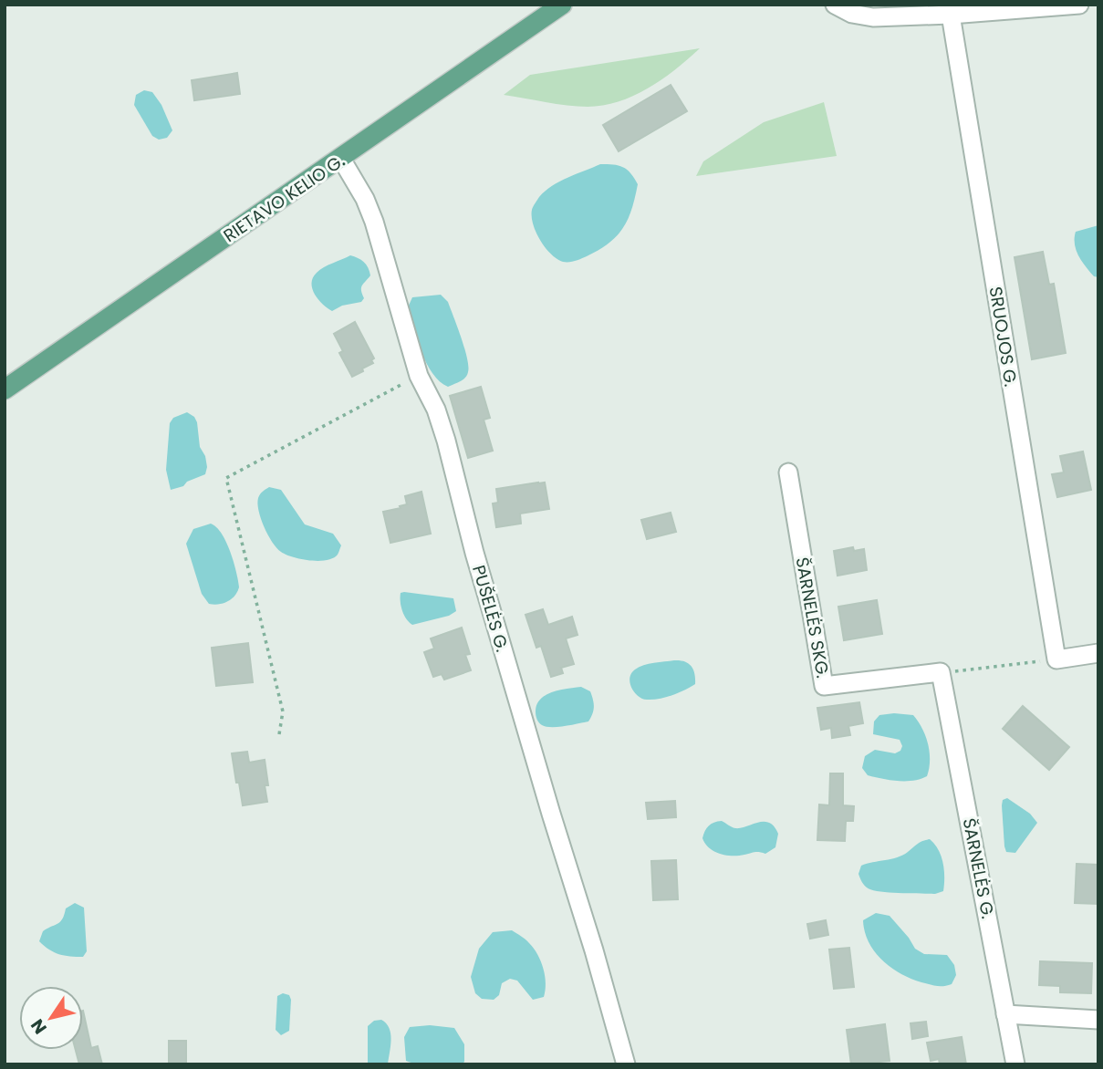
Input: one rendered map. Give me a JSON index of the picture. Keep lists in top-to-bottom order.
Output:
{
  "streets": {
    "main road": ["RIETAVO KELIO G."],
    "street": [
      "SRUOJOS G.",
      "PUŠELĖS G.",
      "ŠARNELĖS SKG.",
      "ŠARNELĖS G."
    ]
  },
  "crossings": [
    ["RIETAVO KELIO G.", "PUŠELĖS G."],
    ["ŠARNELĖS SKG.", "ŠARNELĖS G."]
  ],
  "north": "bottom left"
}
